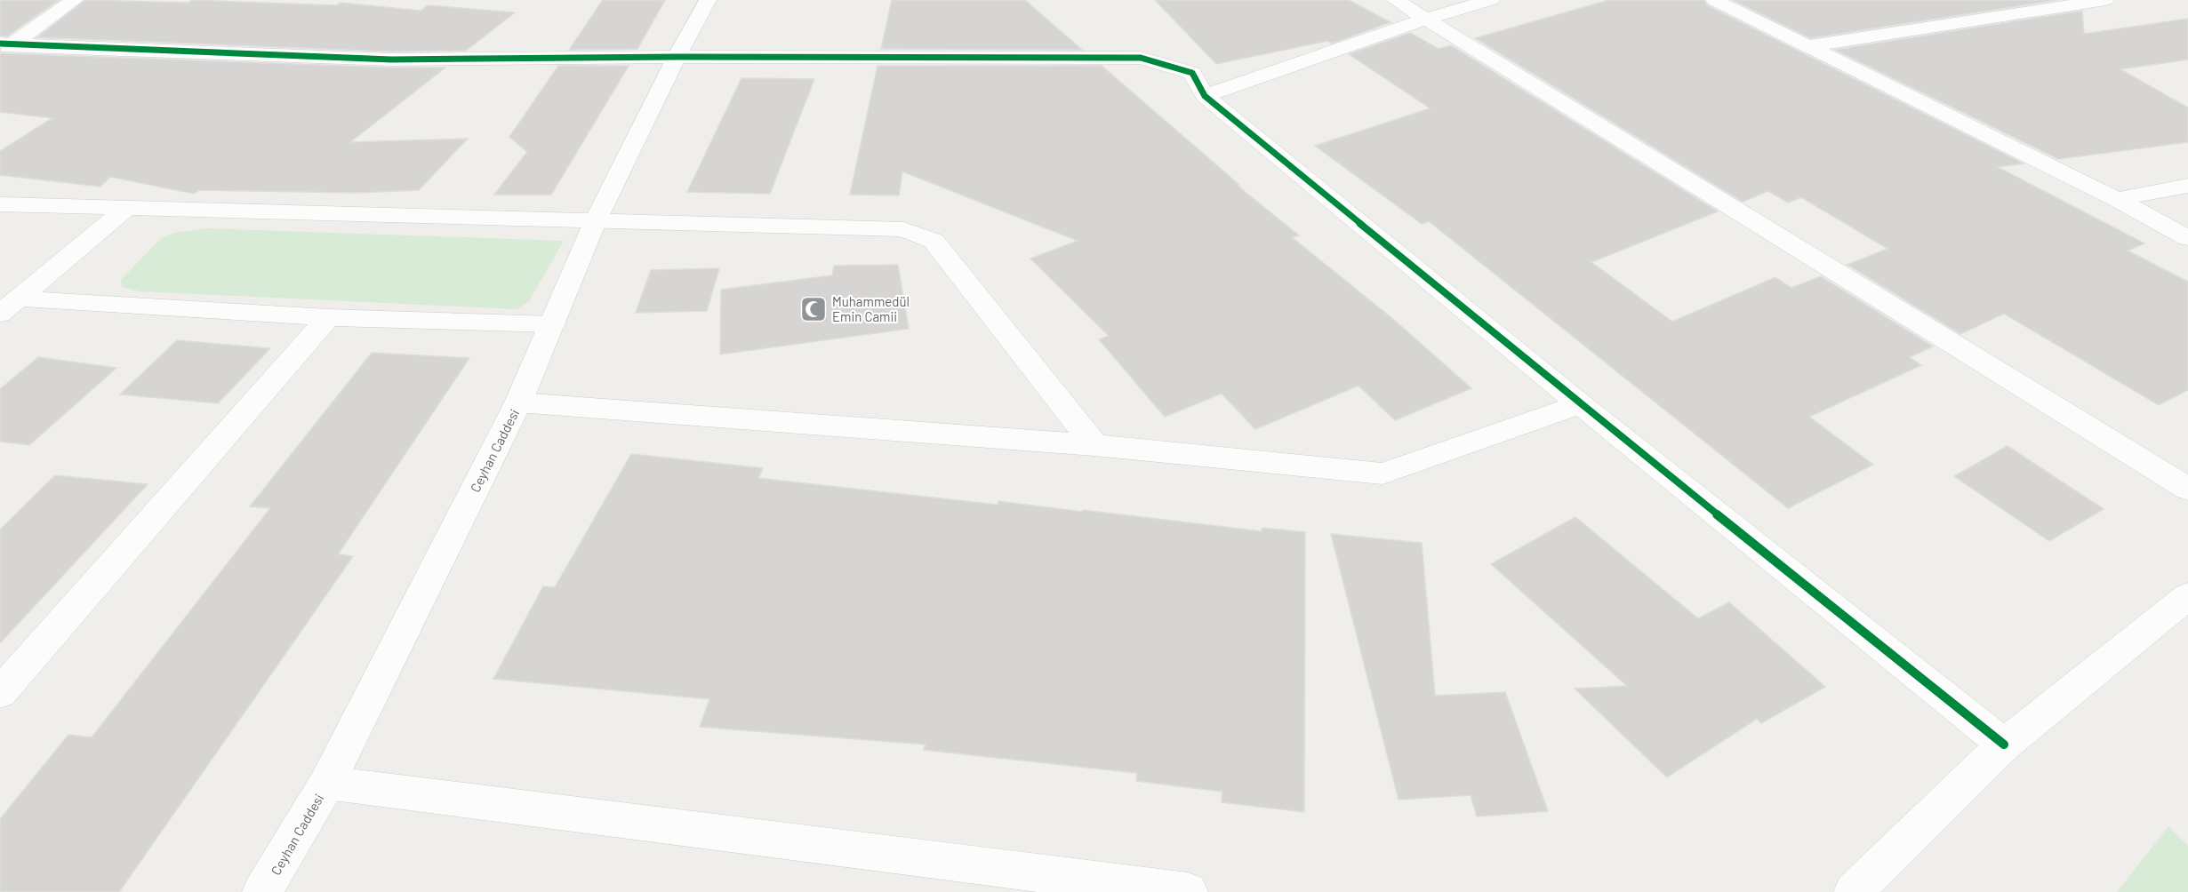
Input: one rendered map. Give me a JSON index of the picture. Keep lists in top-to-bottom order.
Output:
{
  "streets": {
    "street": ["Ceyhan Caddesi"]
  },
  "places": {
    "mosque": ["Muhammedül Emin Camii"]
  }
}
